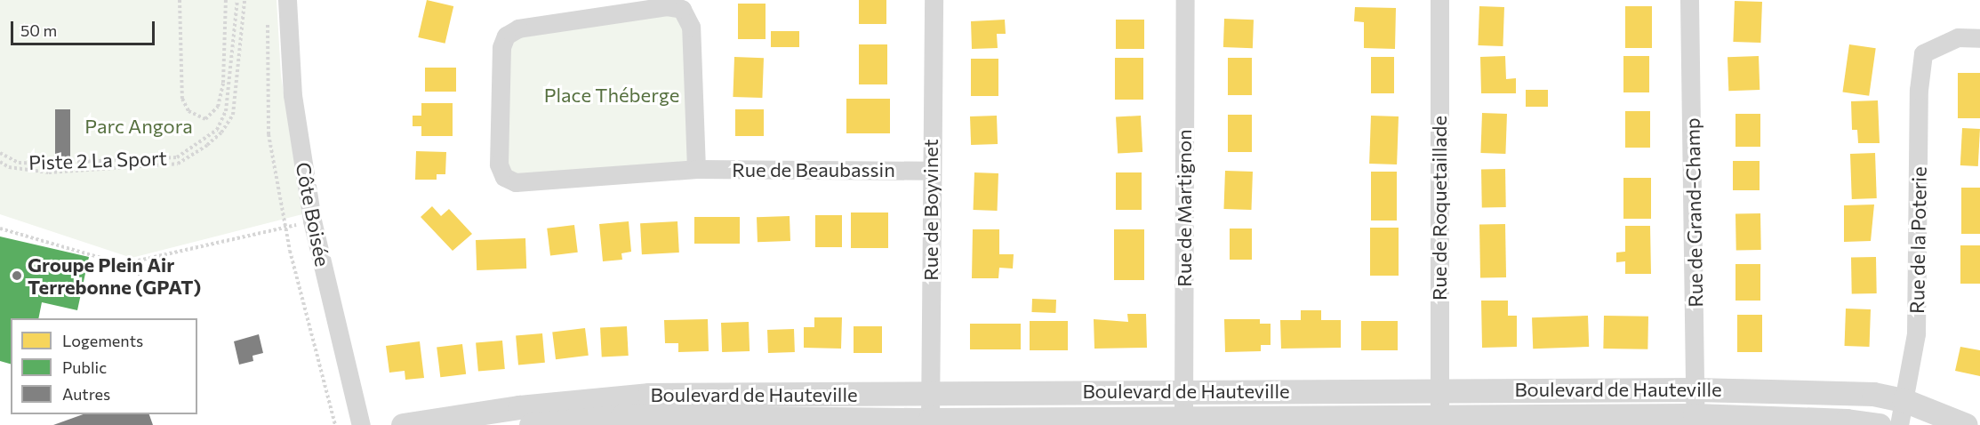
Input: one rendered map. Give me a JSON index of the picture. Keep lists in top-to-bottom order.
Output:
{
  "streets": {
    "street": [
      "Rue de Beaubassin",
      "Rue de Martignon",
      "Rue de Roquetaillade",
      "Rue de Boyvinet",
      "Rue de Grand-Champ",
      "Côte Boisée",
      "Rue de la Poterie",
      "Boulevard de Hauteville"
    ],
    "path": ["Piste 2 La Sport"]
  },
  "crossings": [
    ["Rue de Beaubassin", "Rue de Boyvinet"],
    ["Rue de Martignon", "Boulevard de Hauteville"],
    ["Rue de Roquetaillade", "Boulevard de Hauteville"],
    ["Rue de Boyvinet", "Boulevard de Hauteville"],
    ["Rue de Grand-Champ", "Boulevard de Hauteville"],
    ["Rue de la Poterie", "Boulevard de Hauteville"]
  ],
  "parks": ["Place Théberge", "Parc Angora"],
  "places": ["Groupe Plein Air Terrebonne (GPAT)"],
  "legend": ["Logements", "Public", "Autres"],
  "scale_bar": "50 m"
}
